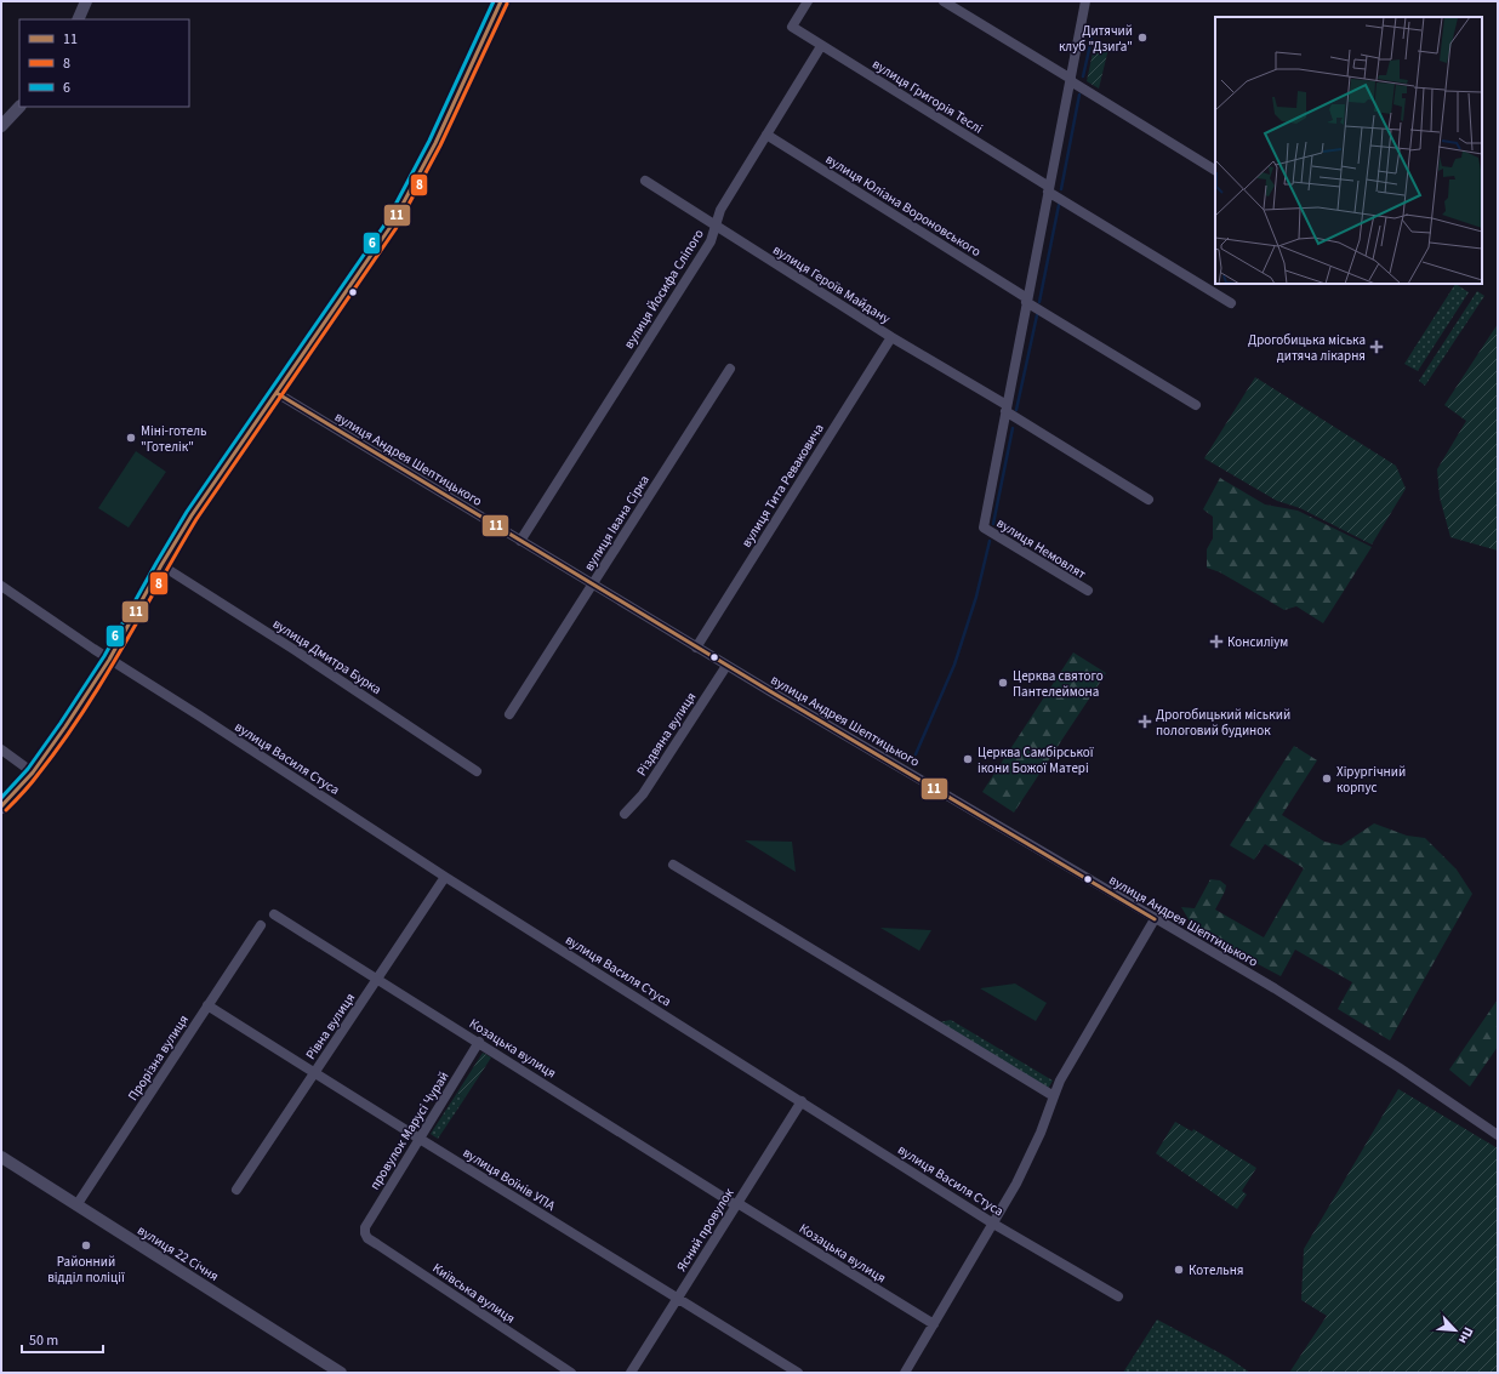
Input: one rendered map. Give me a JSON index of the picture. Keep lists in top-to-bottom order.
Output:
{
  "streets": {
    "street": [
      "вулиця Григорія Теслі",
      "вулиця Юліана Вороновського",
      "вулиця Героїв Майдану",
      "вулиця Йосифа Сліпого",
      "вулиця Андрея Шептицького",
      "вулиця Тита Реваковича",
      "вулиця Івана Сірка",
      "вулиця Немовлят",
      "вулиця Дмитра Бурка",
      "Різдвяна вулиця",
      "вулиця Василя Стуса",
      "Рівна вулиця",
      "Козацька вулиця",
      "Прорізна вулиця",
      "провулок Марусі Чурай",
      "вулиця Воїнів УПА",
      "Ясний провулок",
      "вулиця 22 Січня",
      "Київська вулиця"
    ]
  },
  "crossings": [
    ["вулиця Григорія Теслі", "вулиця Йосифа Сліпого"],
    ["вулиця Юліана Вороновського", "вулиця Йосифа Сліпого"],
    ["вулиця Героїв Майдану", "вулиця Йосифа Сліпого"],
    ["вулиця Героїв Майдану", "вулиця Тита Реваковича"],
    ["вулиця Героїв Майдану", "вулиця Немовлят"],
    ["вулиця Йосифа Сліпого", "вулиця Андрея Шептицького"],
    ["вулиця Андрея Шептицького", "вулиця Тита Реваковича"],
    ["вулиця Андрея Шептицького", "вулиця Івана Сірка"],
    ["вулиця Андрея Шептицького", "Різдвяна вулиця"],
    ["вулиця Василя Стуса", "Рівна вулиця"],
    ["вулиця Василя Стуса", "Ясний провулок"],
    ["Рівна вулиця", "Козацька вулиця"],
    ["Рівна вулиця", "вулиця Воїнів УПА"],
    ["Козацька вулиця", "провулок Марусі Чурай"],
    ["Козацька вулиця", "Ясний провулок"],
    ["Прорізна вулиця", "вулиця Воїнів УПА"],
    ["Прорізна вулиця", "вулиця 22 Січня"],
    ["провулок Марусі Чурай", "вулиця Воїнів УПА"],
    ["провулок Марусі Чурай", "Київська вулиця"],
    ["вулиця Воїнів УПА", "Ясний провулок"]
  ],
  "places": {
    "other": [
      "Дитячий клуб \"Дзиґа\"",
      "Міні-готель \"Готелік\"",
      "Церква святого Пантелеймона",
      "Церква Самбірської ікони Божої Матері",
      "Хірургічний корпус",
      "Районний відділ поліції",
      "Котельня"
    ],
    "health": ["Дрогобицька міська дитяча лікарня", "Консиліум", "Дрогобицький міський пологовий будинок"]
  },
  "lines": ["transit line 11", "transit line 6", "transit line 8"],
  "legend": ["11", "8", "6"],
  "scale_bar": "50 m",
  "north": "bottom right"
}
